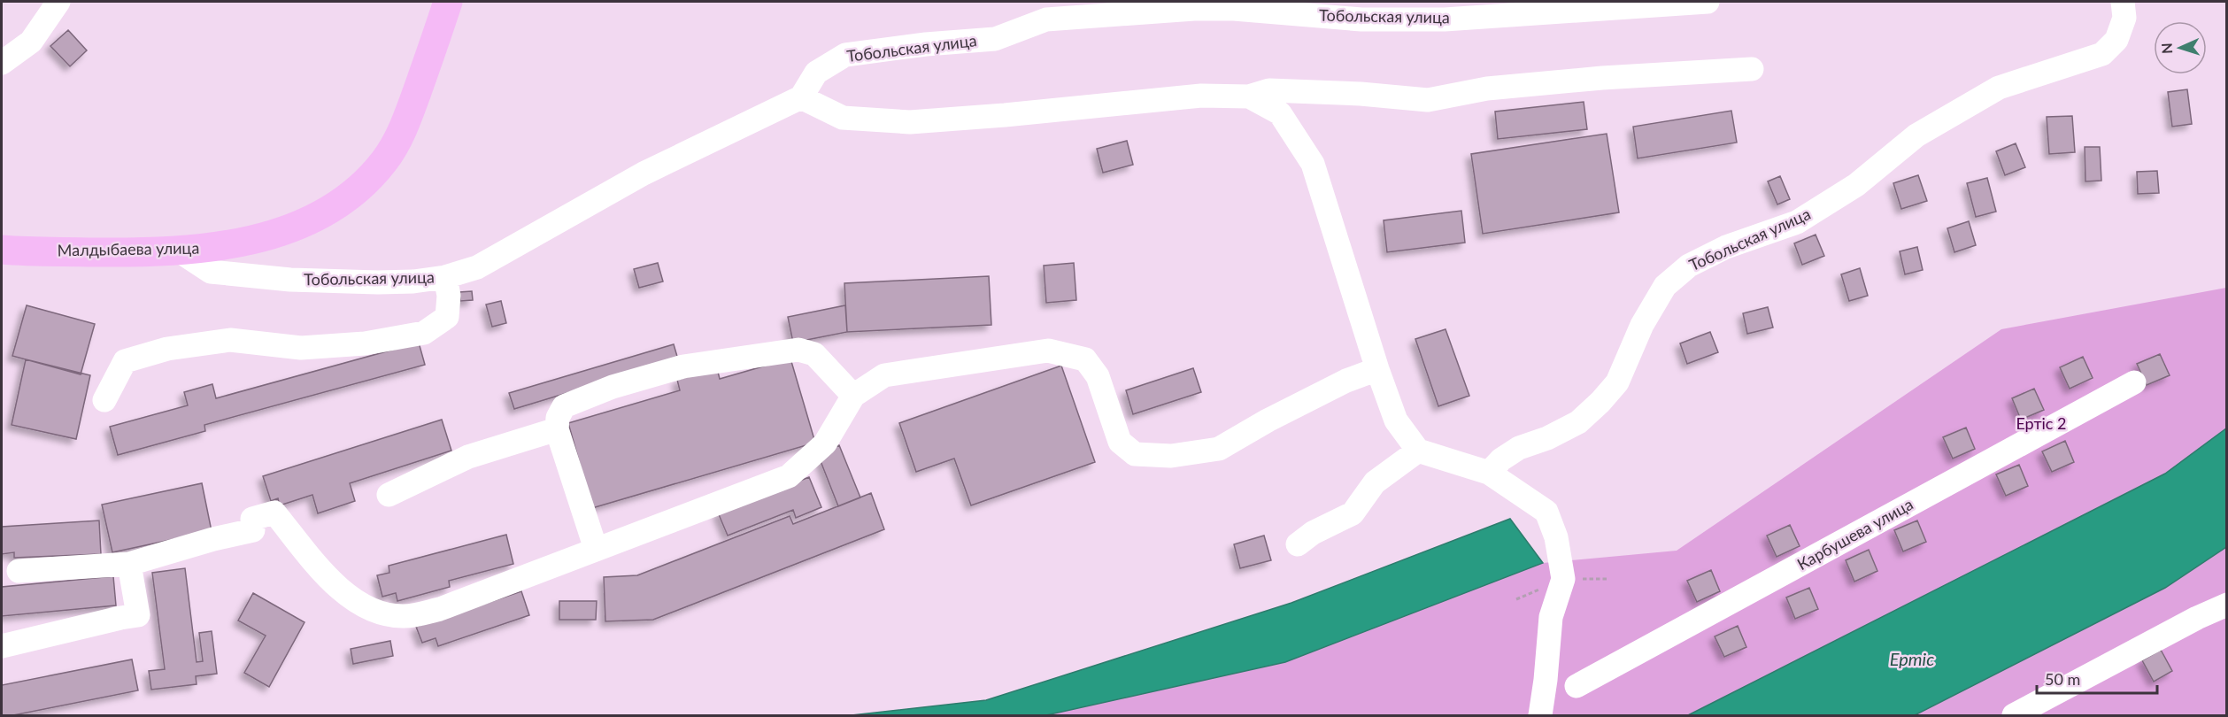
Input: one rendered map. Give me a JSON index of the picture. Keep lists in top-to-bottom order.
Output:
{
  "streets": {
    "main road": ["Малдыбаева улица"],
    "street": ["Тобольская улица", "Карбушева улица"]
  },
  "crossings": [
    ["Тобольская улица", "Малдыбаева улица"]
  ],
  "water": ["Ертіс"],
  "parks": ["Ертіс 2"],
  "scale_bar": "50 m",
  "north": "left"
}
